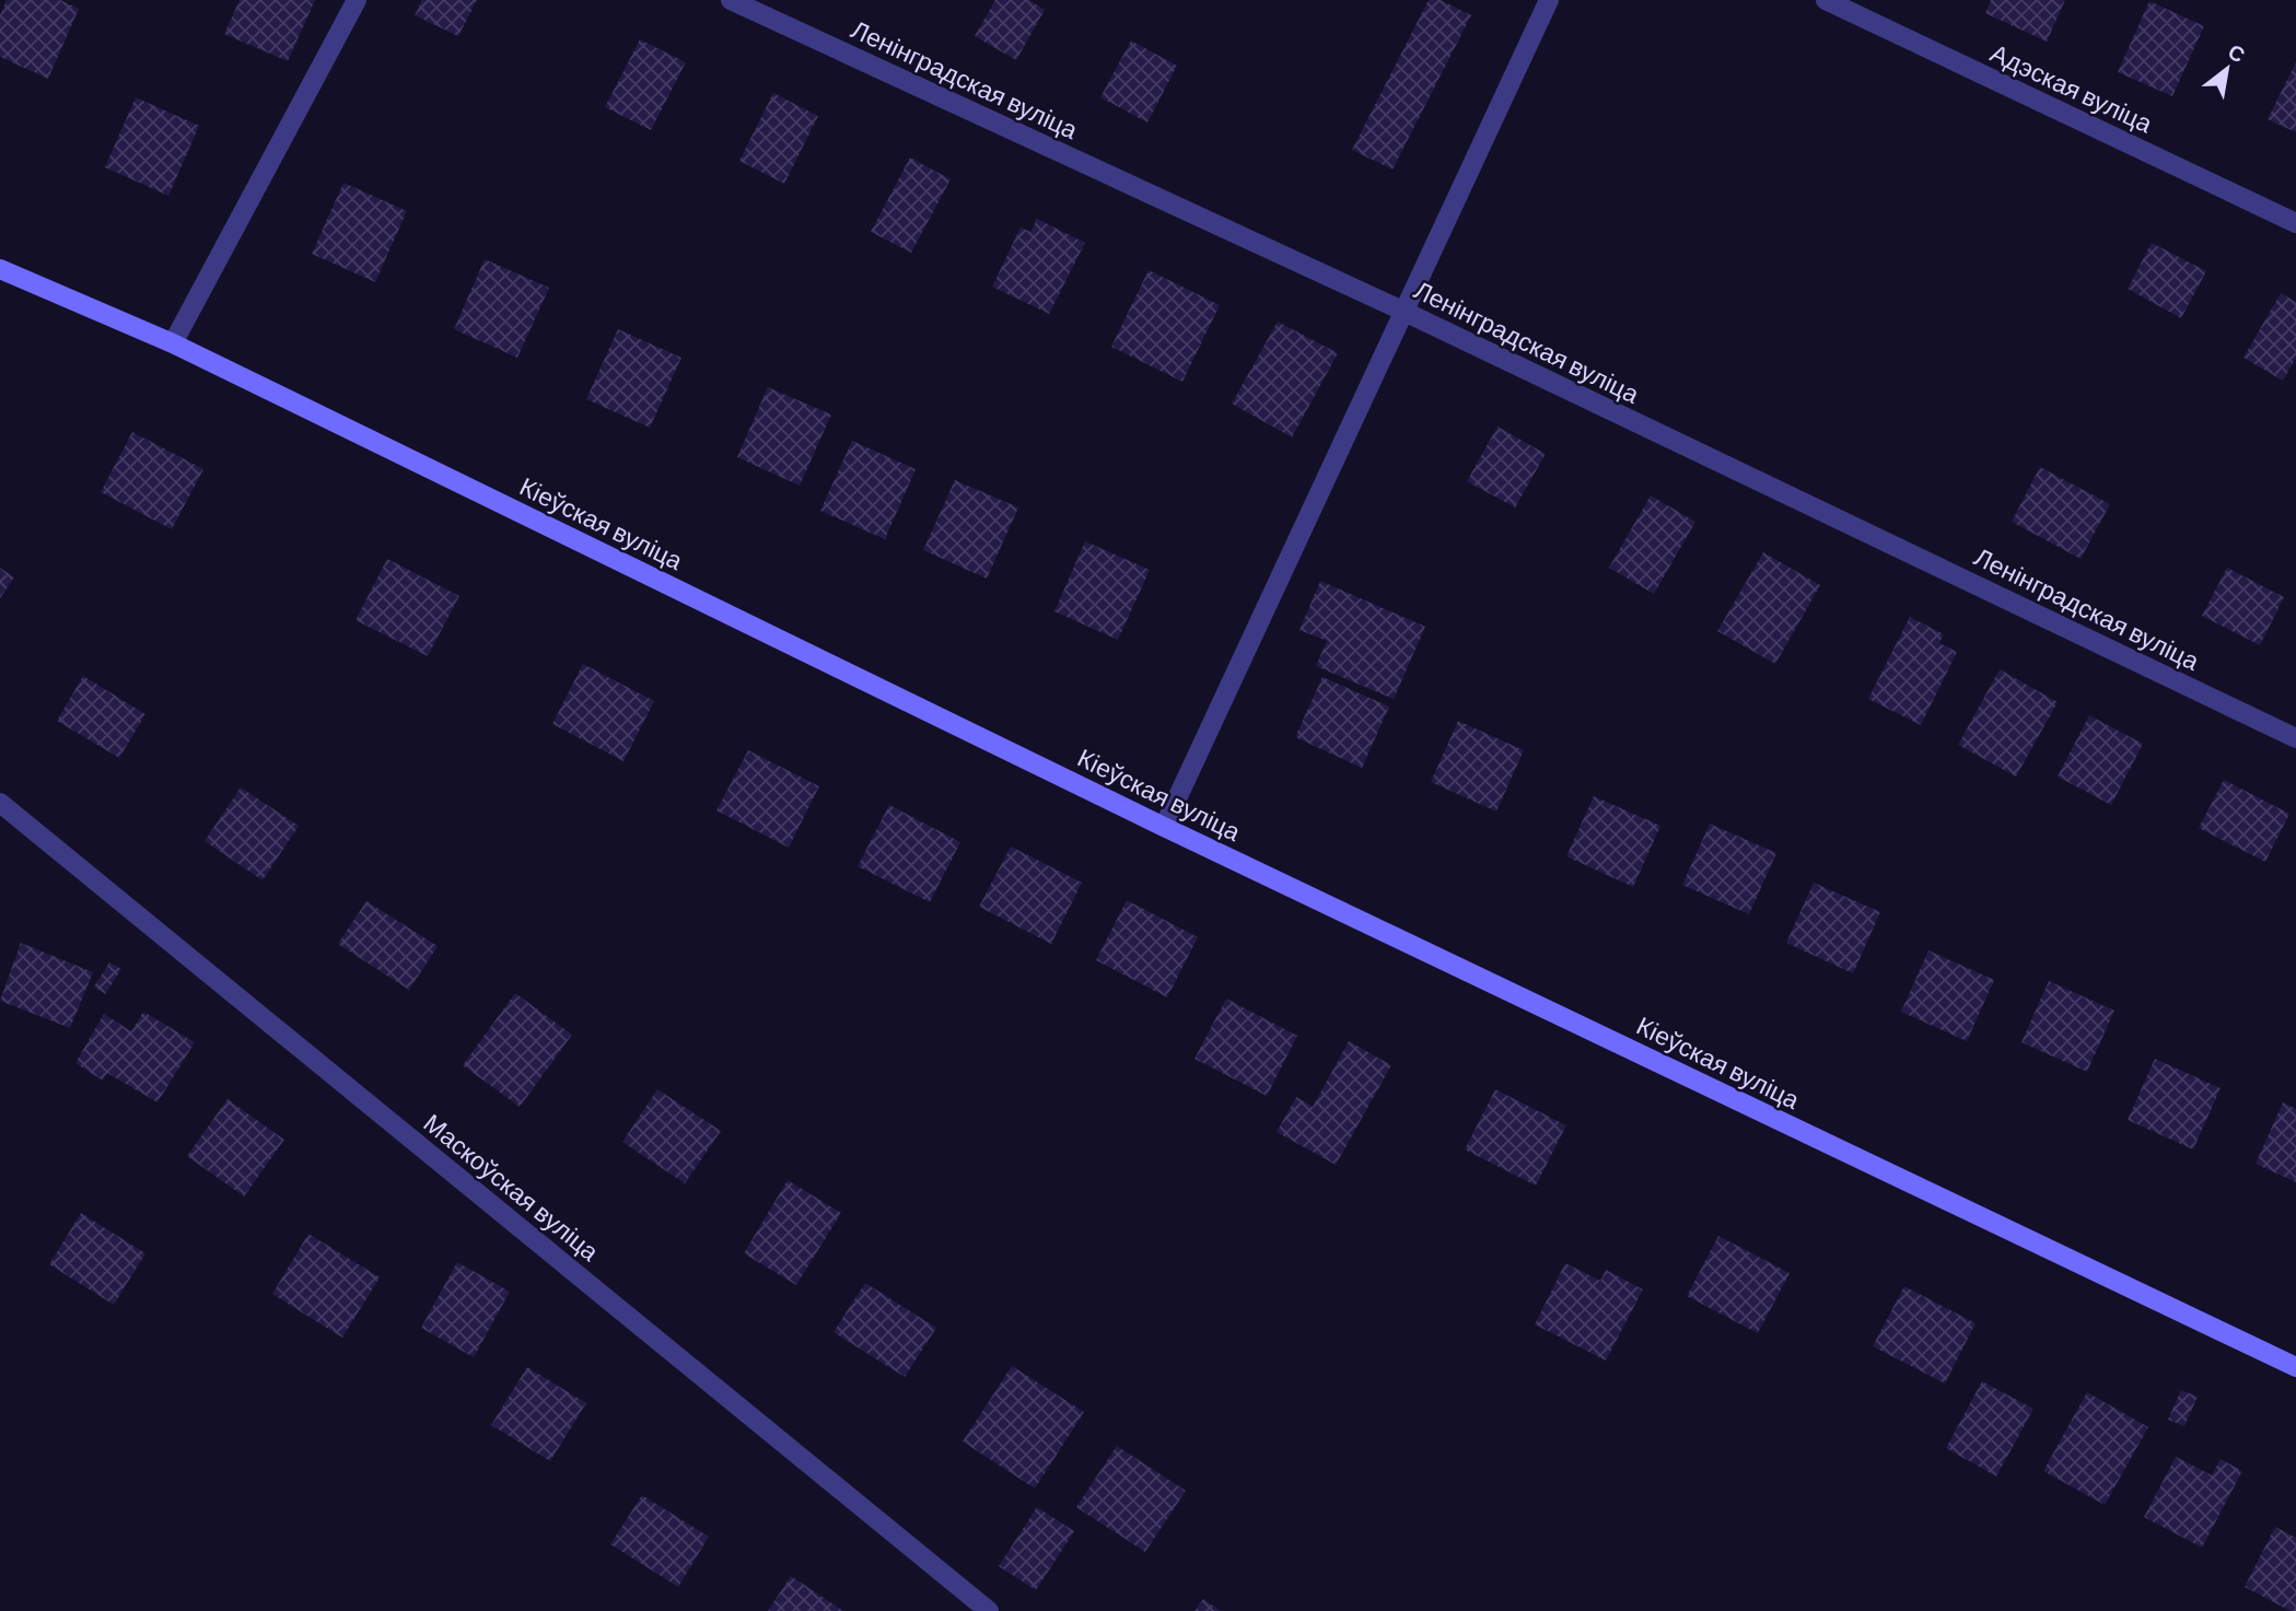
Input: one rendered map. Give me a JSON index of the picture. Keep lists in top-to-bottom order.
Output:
{
  "streets": {
    "street": [
      "Ленінградская вуліца",
      "Адэская вуліца",
      "Кіеўская вуліца",
      "Маскоўская вуліца"
    ]
  },
  "north": "top right"
}
